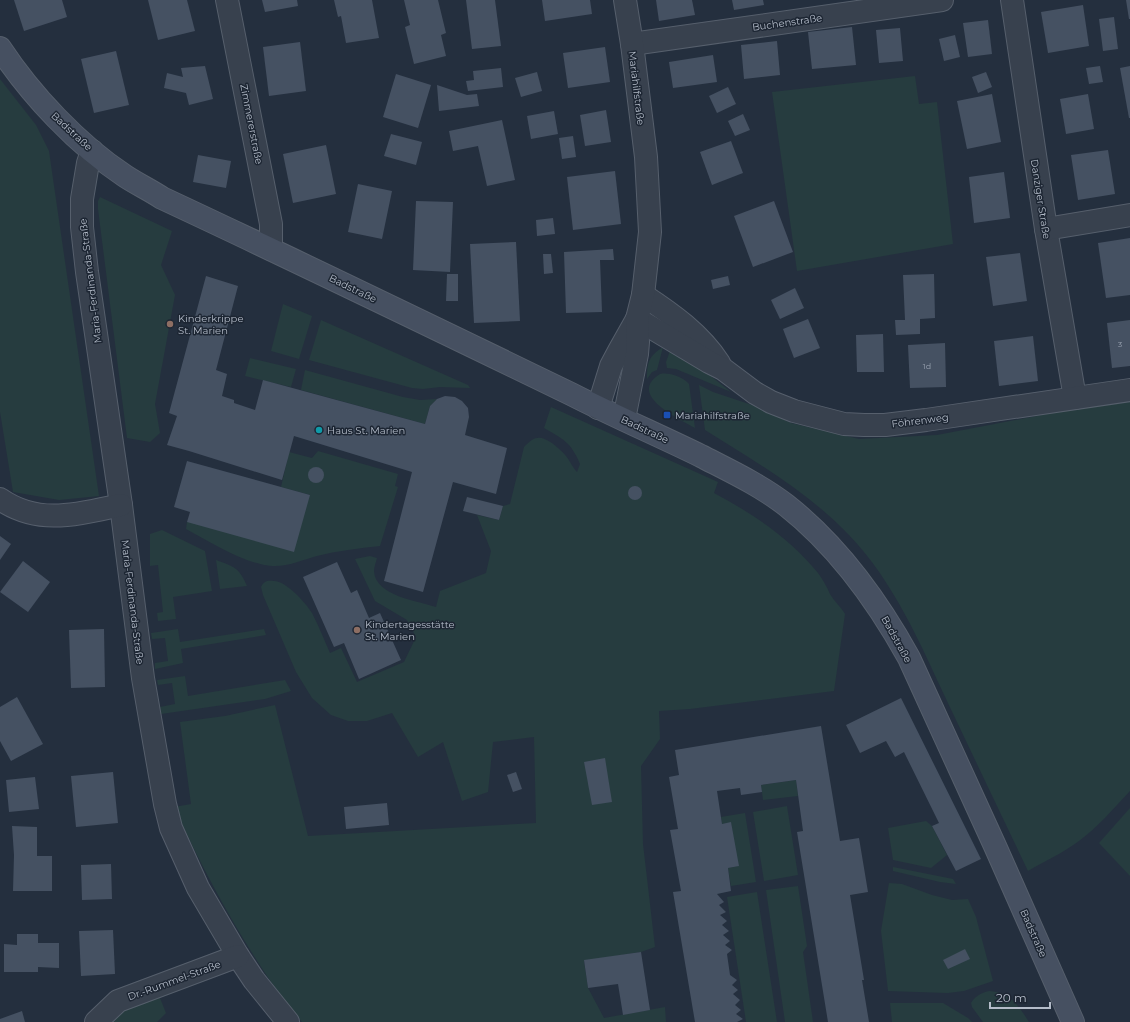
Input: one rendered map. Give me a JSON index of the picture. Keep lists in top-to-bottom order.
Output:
{
  "streets": {
    "main road": ["Badstraße"],
    "street": [
      "Buchenstraße",
      "Mariahilfstraße",
      "Zimmererstraße",
      "Danziger Straße",
      "Maria-Ferdinanda-Straße",
      "Föhrenweg",
      "Dr.-Rummel-Straße"
    ]
  },
  "crossings": [
    ["Buchenstraße", "Mariahilfstraße"],
    ["Mariahilfstraße", "Badstraße"],
    ["Mariahilfstraße", "Föhrenweg"],
    ["Zimmererstraße", "Badstraße"],
    ["Badstraße", "Maria-Ferdinanda-Straße"],
    ["Danziger Straße", "Föhrenweg"],
    ["Maria-Ferdinanda-Straße", "Dr.-Rummel-Straße"]
  ],
  "places": {
    "other": ["Kinderkrippe St. Marien", "Haus St. Marien", "Kindertagesstätte St. Marien"],
    "transit": ["Mariahilfstraße"]
  },
  "house_numbers": ["3", "1d"],
  "scale_bar": "20 m"
}
